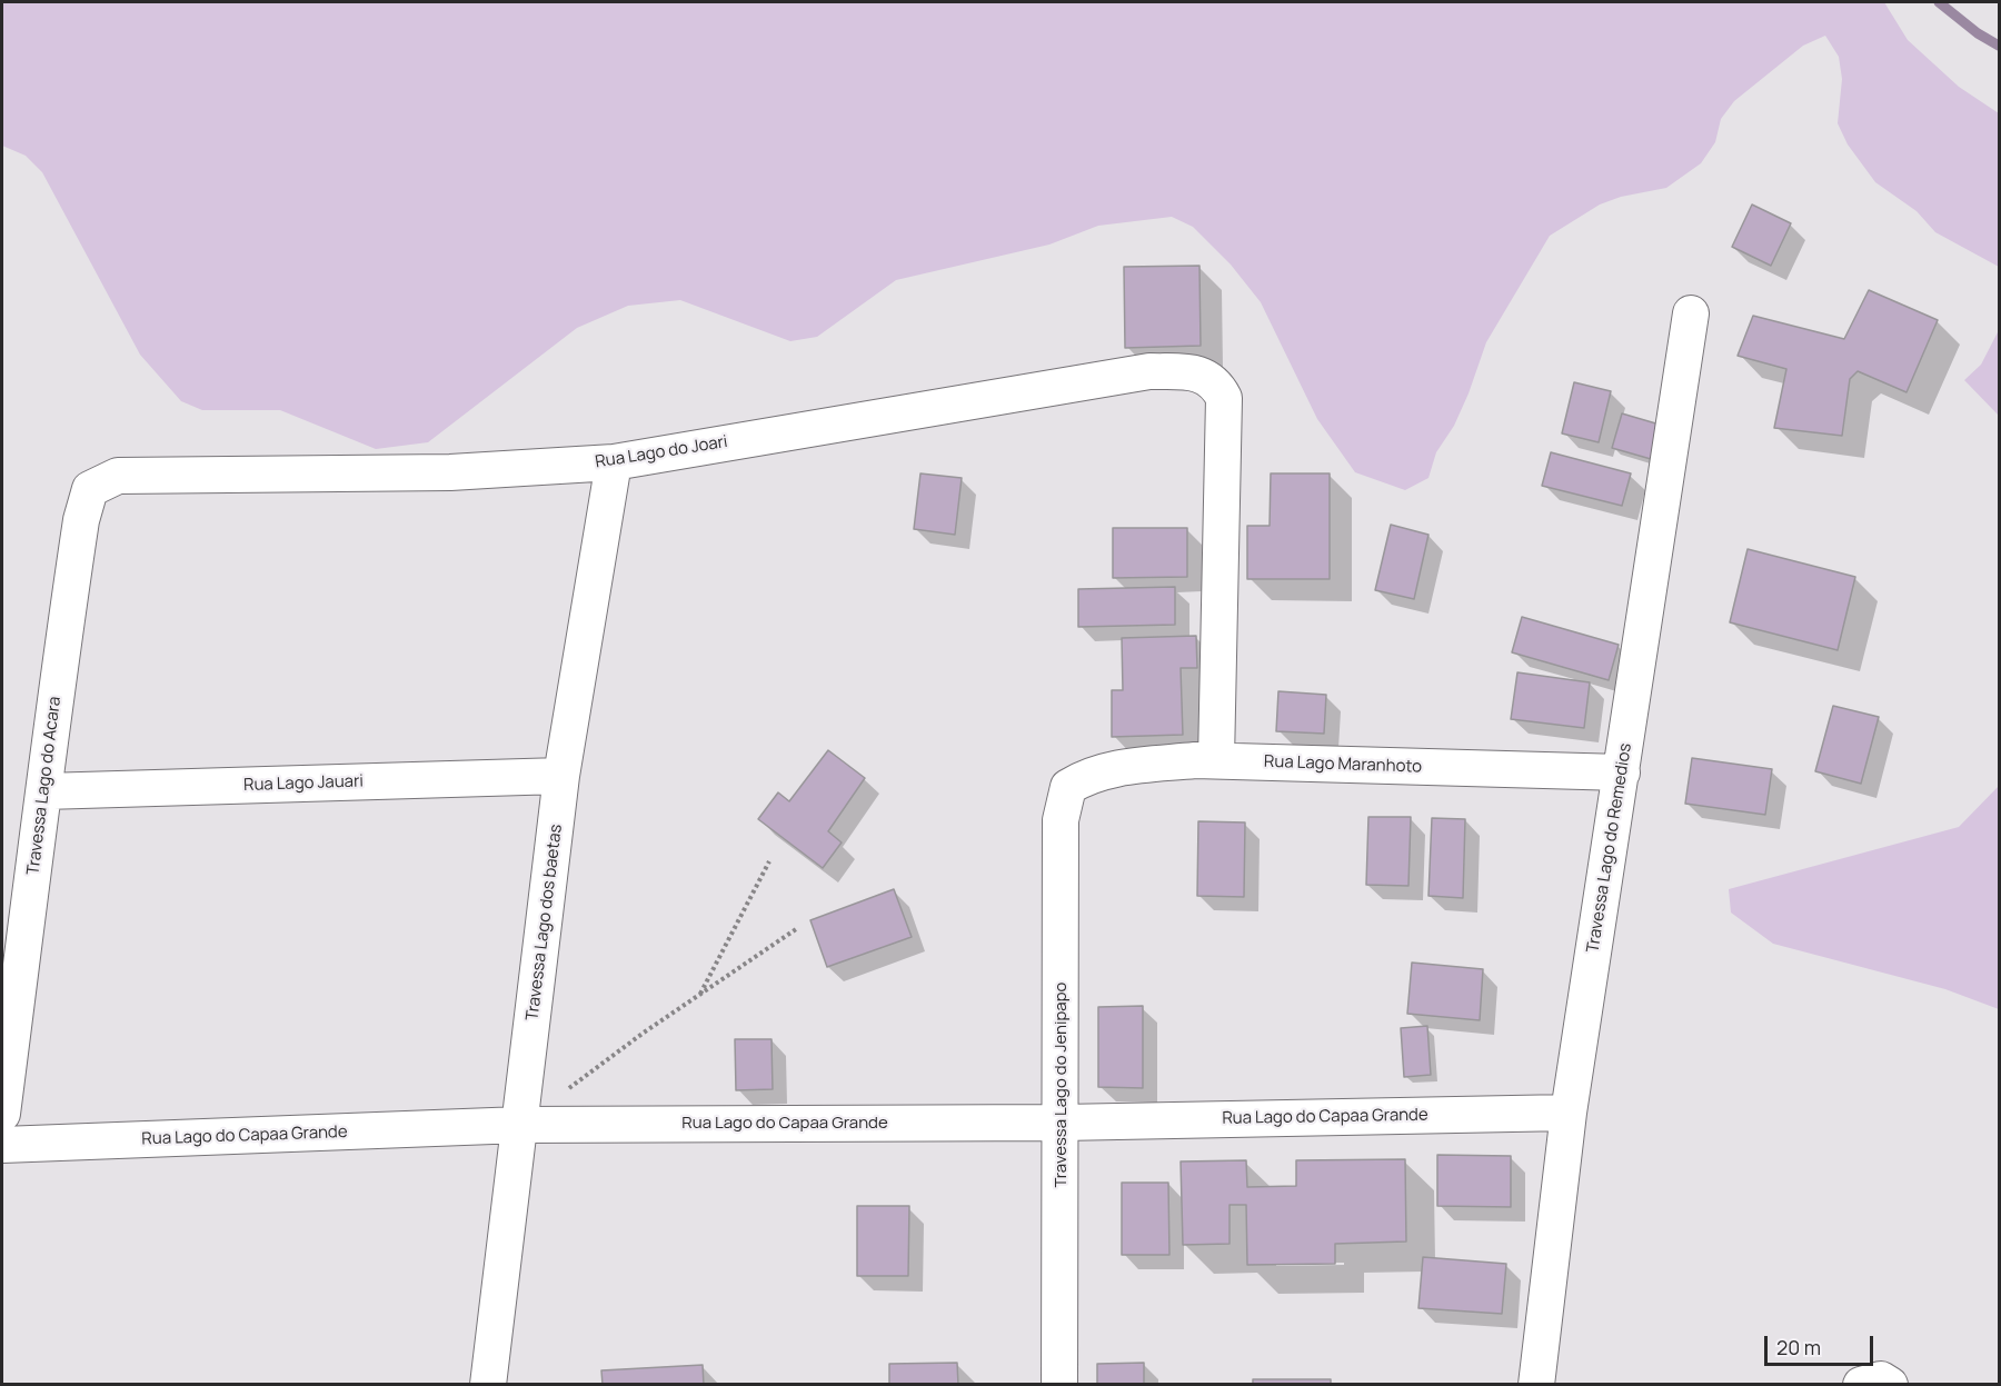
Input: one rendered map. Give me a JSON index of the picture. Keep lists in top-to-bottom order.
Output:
{
  "streets": {
    "street": [
      "Rua Lago do Joari",
      "Rua Lago Maranhoto",
      "Rua Lago Jauari",
      "Travessa Lago do Acara",
      "Travessa Lago do Remedios",
      "Travessa Lago dos baetas",
      "Travessa Lago do Jenipapo",
      "Rua Lago do Capaa Grande"
    ]
  },
  "crossings": [
    ["Rua Lago do Joari", "Rua Lago Maranhoto"],
    ["Rua Lago do Joari", "Travessa Lago do Acara"],
    ["Rua Lago do Joari", "Travessa Lago dos baetas"],
    ["Rua Lago Maranhoto", "Travessa Lago do Remedios"],
    ["Rua Lago Maranhoto", "Travessa Lago do Jenipapo"],
    ["Rua Lago Jauari", "Travessa Lago do Acara"],
    ["Rua Lago Jauari", "Travessa Lago dos baetas"],
    ["Travessa Lago do Remedios", "Rua Lago do Capaa Grande"],
    ["Travessa Lago dos baetas", "Rua Lago do Capaa Grande"],
    ["Travessa Lago do Jenipapo", "Rua Lago do Capaa Grande"]
  ],
  "scale_bar": "20 m"
}
